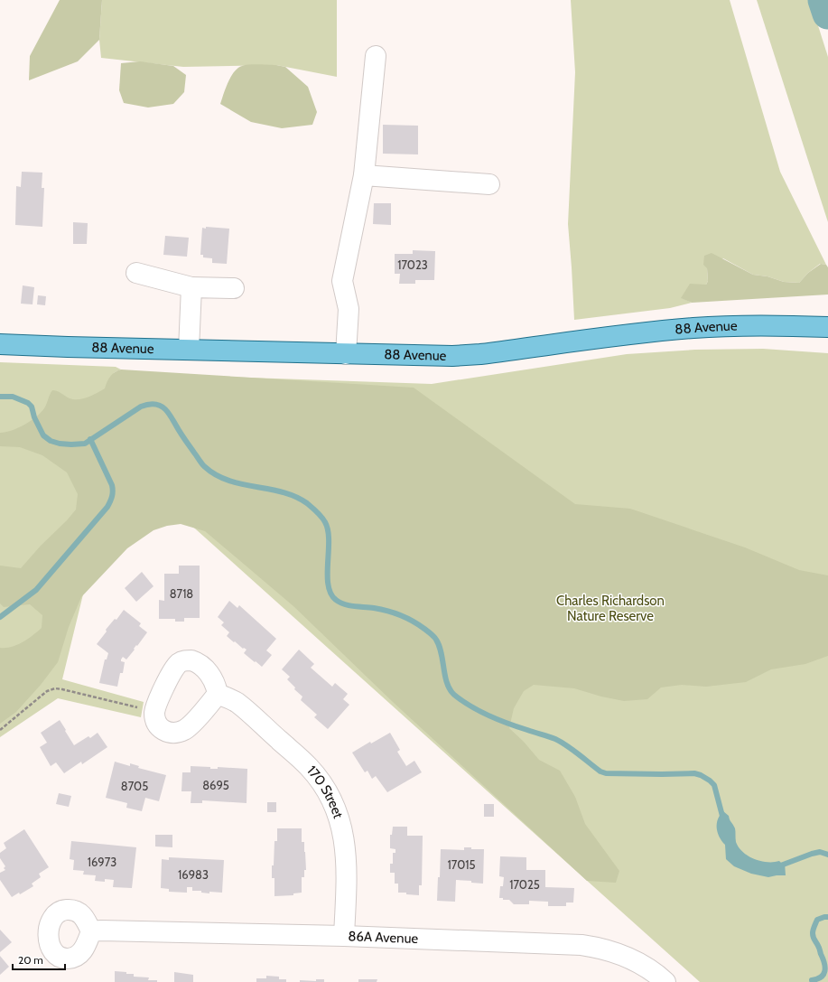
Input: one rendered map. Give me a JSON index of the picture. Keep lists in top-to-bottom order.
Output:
{
  "streets": {
    "main road": ["88 Avenue"],
    "street": ["170 Street", "86A Avenue"]
  },
  "crossings": [
    ["170 Street", "86A Avenue"]
  ],
  "parks": ["Charles Richardson Nature Reserve"],
  "house_numbers": [
    "17023",
    "8718",
    "8695",
    "8705",
    "16973",
    "17015",
    "16983",
    "17025"
  ],
  "scale_bar": "20 m"
}
